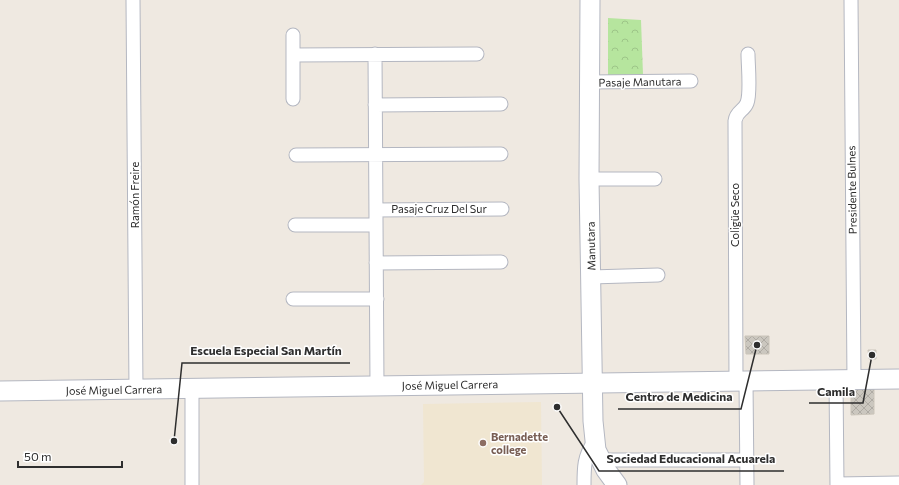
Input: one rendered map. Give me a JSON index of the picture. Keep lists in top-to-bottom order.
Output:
{
  "streets": {
    "street": [
      "Pasaje Manutara",
      "Presidente Bulnes",
      "Ramón Freire",
      "Pasaje Cruz Del Sur",
      "Coligüe Seco",
      "Manutara",
      "José Miguel Carrera"
    ]
  },
  "crossings": [
    ["Pasaje Manutara", "Manutara"],
    ["Presidente Bulnes", "José Miguel Carrera"],
    ["Ramón Freire", "José Miguel Carrera"],
    ["Pasaje Cruz Del Sur", "José Miguel Carrera"],
    ["Coligüe Seco", "José Miguel Carrera"],
    ["Manutara", "José Miguel Carrera"]
  ],
  "places": [
    "Centro de Medicina",
    "Camila",
    "Sociedad Educacional Acuarela",
    "Escuela Especial San Martín",
    "Bernadette college"
  ],
  "scale_bar": "50 m"
}
